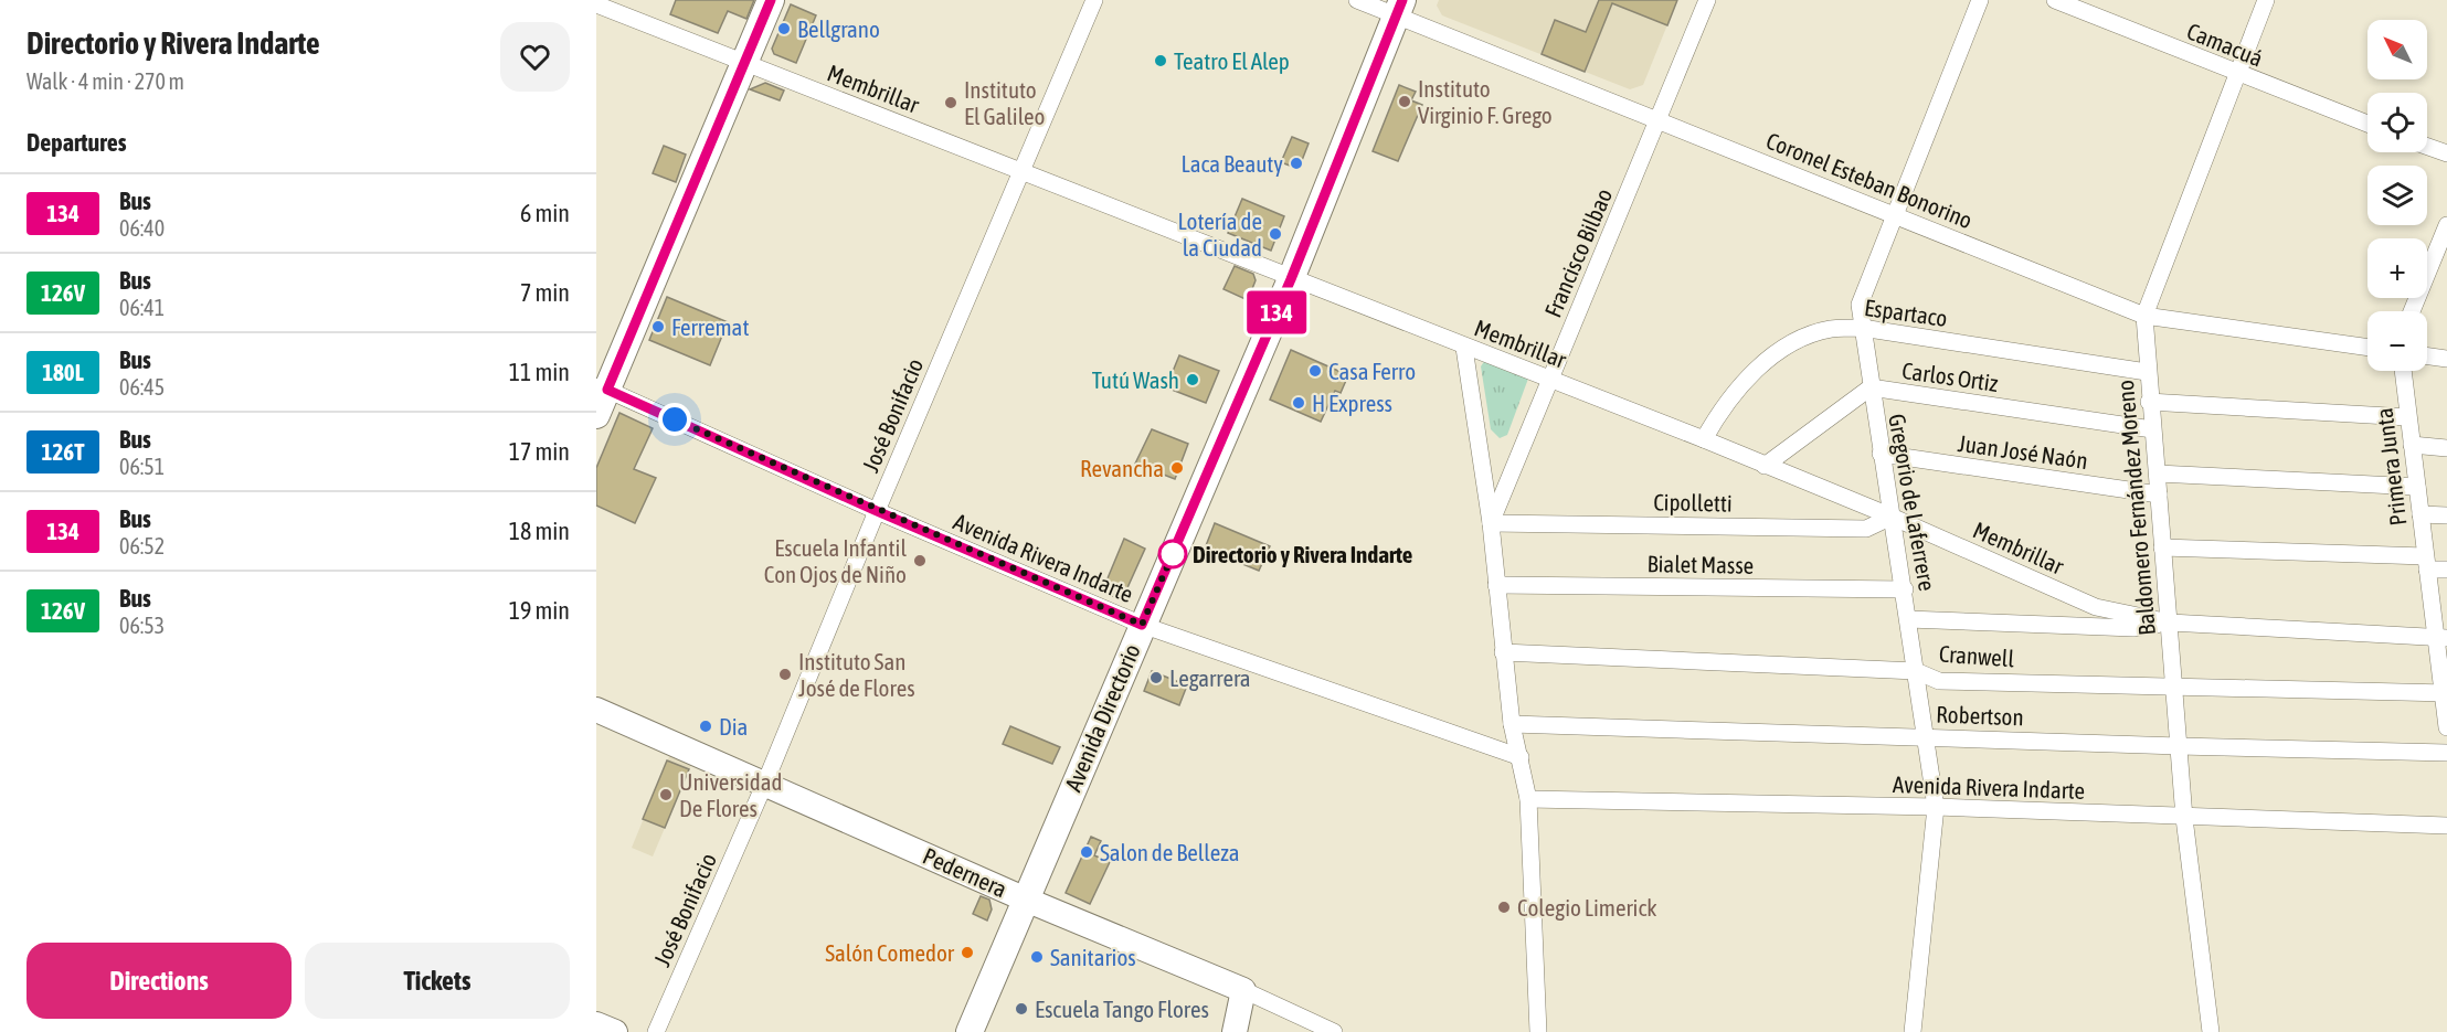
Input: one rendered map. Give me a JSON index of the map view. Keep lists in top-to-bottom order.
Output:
{
  "streets": {
    "main road": ["Avenida Directorio"],
    "street": [
      "Camacuá",
      "Membrillar",
      "Coronel Esteban Bonorino",
      "Francisco Bilbao",
      "Espartaco",
      "Carlos Ortiz",
      "José Bonifacio",
      "Juan José Naón",
      "Primera Junta",
      "Cipolletti",
      "Gregorio de Laferrere",
      "Baldomero Fernández Moreno",
      "Avenida Rivera Indarte",
      "Bialet Masse",
      "Cranwell",
      "Robertson",
      "Pedernera"
    ]
  },
  "crossings": [
    ["Camacuá", "Baldomero Fernández Moreno"],
    ["Membrillar", "Francisco Bilbao"],
    ["Membrillar", "Espartaco"],
    ["Membrillar", "Carlos Ortiz"],
    ["Membrillar", "José Bonifacio"],
    ["Membrillar", "Primera Junta"],
    ["Membrillar", "Cipolletti"],
    ["Membrillar", "Gregorio de Laferrere"],
    ["Membrillar", "Baldomero Fernández Moreno"],
    ["Membrillar", "Avenida Directorio"],
    ["Coronel Esteban Bonorino", "Francisco Bilbao"],
    ["Coronel Esteban Bonorino", "Gregorio de Laferrere"],
    ["Coronel Esteban Bonorino", "Baldomero Fernández Moreno"],
    ["Coronel Esteban Bonorino", "Avenida Directorio"],
    ["Francisco Bilbao", "Cipolletti"],
    ["Francisco Bilbao", "Avenida Rivera Indarte"],
    ["Francisco Bilbao", "Bialet Masse"],
    ["Francisco Bilbao", "Cranwell"],
    ["Francisco Bilbao", "Robertson"],
    ["Espartaco", "Gregorio de Laferrere"],
    ["Espartaco", "Baldomero Fernández Moreno"],
    ["Carlos Ortiz", "Gregorio de Laferrere"],
    ["Carlos Ortiz", "Baldomero Fernández Moreno"],
    ["José Bonifacio", "Avenida Rivera Indarte"],
    ["José Bonifacio", "Pedernera"],
    ["Juan José Naón", "Gregorio de Laferrere"],
    ["Juan José Naón", "Baldomero Fernández Moreno"],
    ["Primera Junta", "Cranwell"],
    ["Cipolletti", "Gregorio de Laferrere"],
    ["Gregorio de Laferrere", "Avenida Rivera Indarte"],
    ["Gregorio de Laferrere", "Bialet Masse"],
    ["Gregorio de Laferrere", "Cranwell"],
    ["Gregorio de Laferrere", "Robertson"],
    ["Baldomero Fernández Moreno", "Avenida Rivera Indarte"],
    ["Baldomero Fernández Moreno", "Cranwell"],
    ["Baldomero Fernández Moreno", "Robertson"],
    ["Avenida Rivera Indarte", "Avenida Directorio"],
    ["Avenida Directorio", "Pedernera"]
  ],
  "places": [
    "Bellgrano",
    "Teatro El Alep",
    "Instituto Virginio F. Grego",
    "Instituto El Galileo",
    "Laca Beauty",
    "Lotería de la Ciudad",
    "Ferremat",
    "Casa Ferro",
    "Tutú Wash",
    "H Express",
    "Revancha",
    "Directorio y Rivera Indarte",
    "Escuela Infantil Con Ojos de Niño",
    "Instituto San José de Flores",
    "Legarrera",
    "Dia",
    "Universidad De Flores",
    "Salon de Belleza",
    "Colegio Limerick",
    "Salón Comedor",
    "Sanitarios",
    "Escuela Tango Flores"
  ],
  "lines": ["bus line 134"],
  "north": "top left",
  "page": {
    "heading": [
      ["Directorio y Rivera Indarte", "Walk · 4 min · 270 m"],
      "Departures"
    ],
    "on_map": "134",
    "map_buttons": ["+", "−"],
    "list": [
      {
        "mark": "134",
        "name": "Bus",
        "note": "06:40",
        "value": "6 min"
      },
      {
        "mark": "126V",
        "name": "Bus",
        "note": "06:41",
        "value": "7 min"
      },
      {
        "mark": "180L",
        "name": "Bus",
        "note": "06:45",
        "value": "11 min"
      },
      {
        "mark": "126T",
        "name": "Bus",
        "note": "06:51",
        "value": "17 min"
      },
      {
        "mark": "134",
        "name": "Bus",
        "note": "06:52",
        "value": "18 min"
      },
      {
        "mark": "126V",
        "name": "Bus",
        "note": "06:53",
        "value": "19 min"
      }
    ],
    "buttons": ["Directions", "Tickets"]
  }
}
